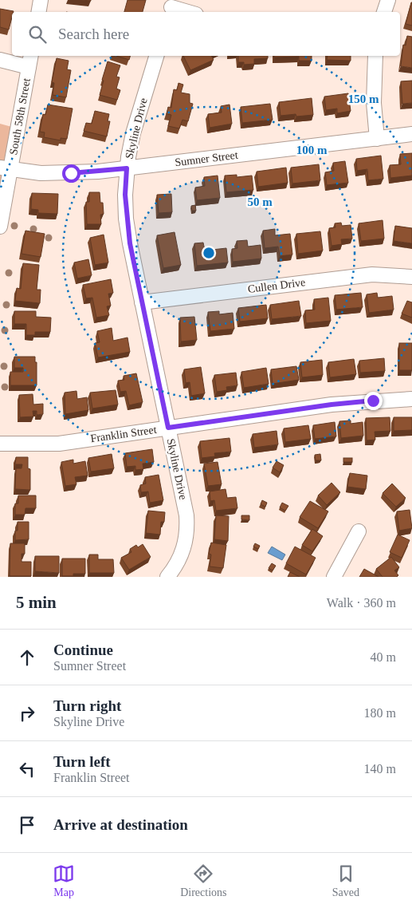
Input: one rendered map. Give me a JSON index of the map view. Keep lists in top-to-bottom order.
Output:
{
  "streets": {
    "street": [
      "South 58th Street",
      "Skyline Drive",
      "Sumner Street",
      "Cullen Drive",
      "Franklin Street"
    ]
  },
  "crossings": [
    ["South 58th Street", "Sumner Street"],
    ["Skyline Drive", "Sumner Street"],
    ["Skyline Drive", "Cullen Drive"],
    ["Skyline Drive", "Franklin Street"]
  ],
  "page": {
    "search": "Search here",
    "heading": ["5 min", "Walk · 360 m"],
    "list": [
      ["Continue", "Sumner Street", "40 m"],
      ["Turn right", "Skyline Drive", "180 m"],
      ["Turn left", "Franklin Street", "140 m"],
      "Arrive at destination"
    ],
    "nav": ["Map", "Directions", "Saved"]
  },
  "rings": ["150 m", "100 m", "50 m"]
}
